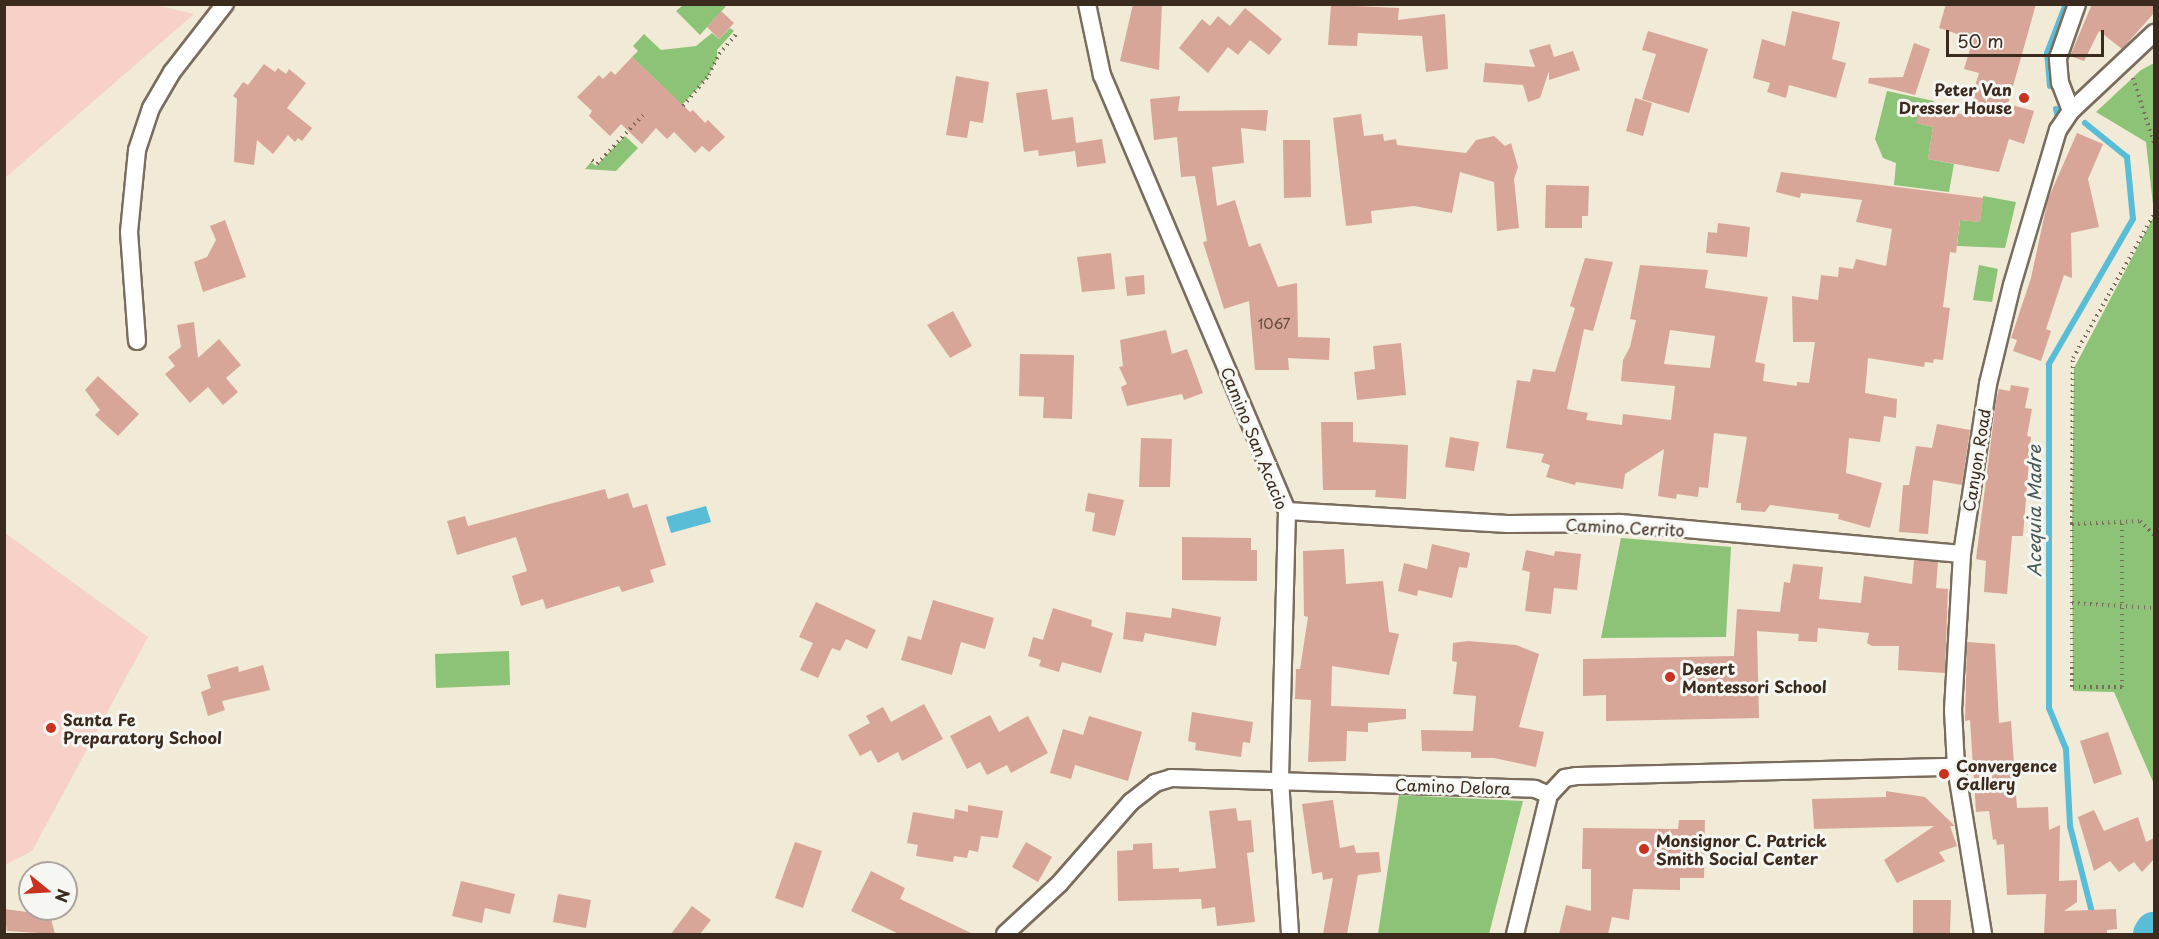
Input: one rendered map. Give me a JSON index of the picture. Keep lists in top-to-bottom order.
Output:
{
  "streets": {
    "street": [
      "Camino San Acacio",
      "Canyon Road",
      "Camino Cerrito",
      "Camino Delora"
    ]
  },
  "crossings": [
    ["Camino San Acacio", "Camino Cerrito"],
    ["Camino San Acacio", "Camino Delora"],
    ["Canyon Road", "Camino Cerrito"]
  ],
  "water": ["Acequia Madre"],
  "places": [
    "Peter Van Dresser House",
    "Desert Montessori School",
    "Santa Fe Preparatory School",
    "Convergence Gallery",
    "Monsignor C. Patrick Smith Social Center"
  ],
  "house_numbers": ["1067"],
  "scale_bar": "50 m",
  "north": "right"
}
